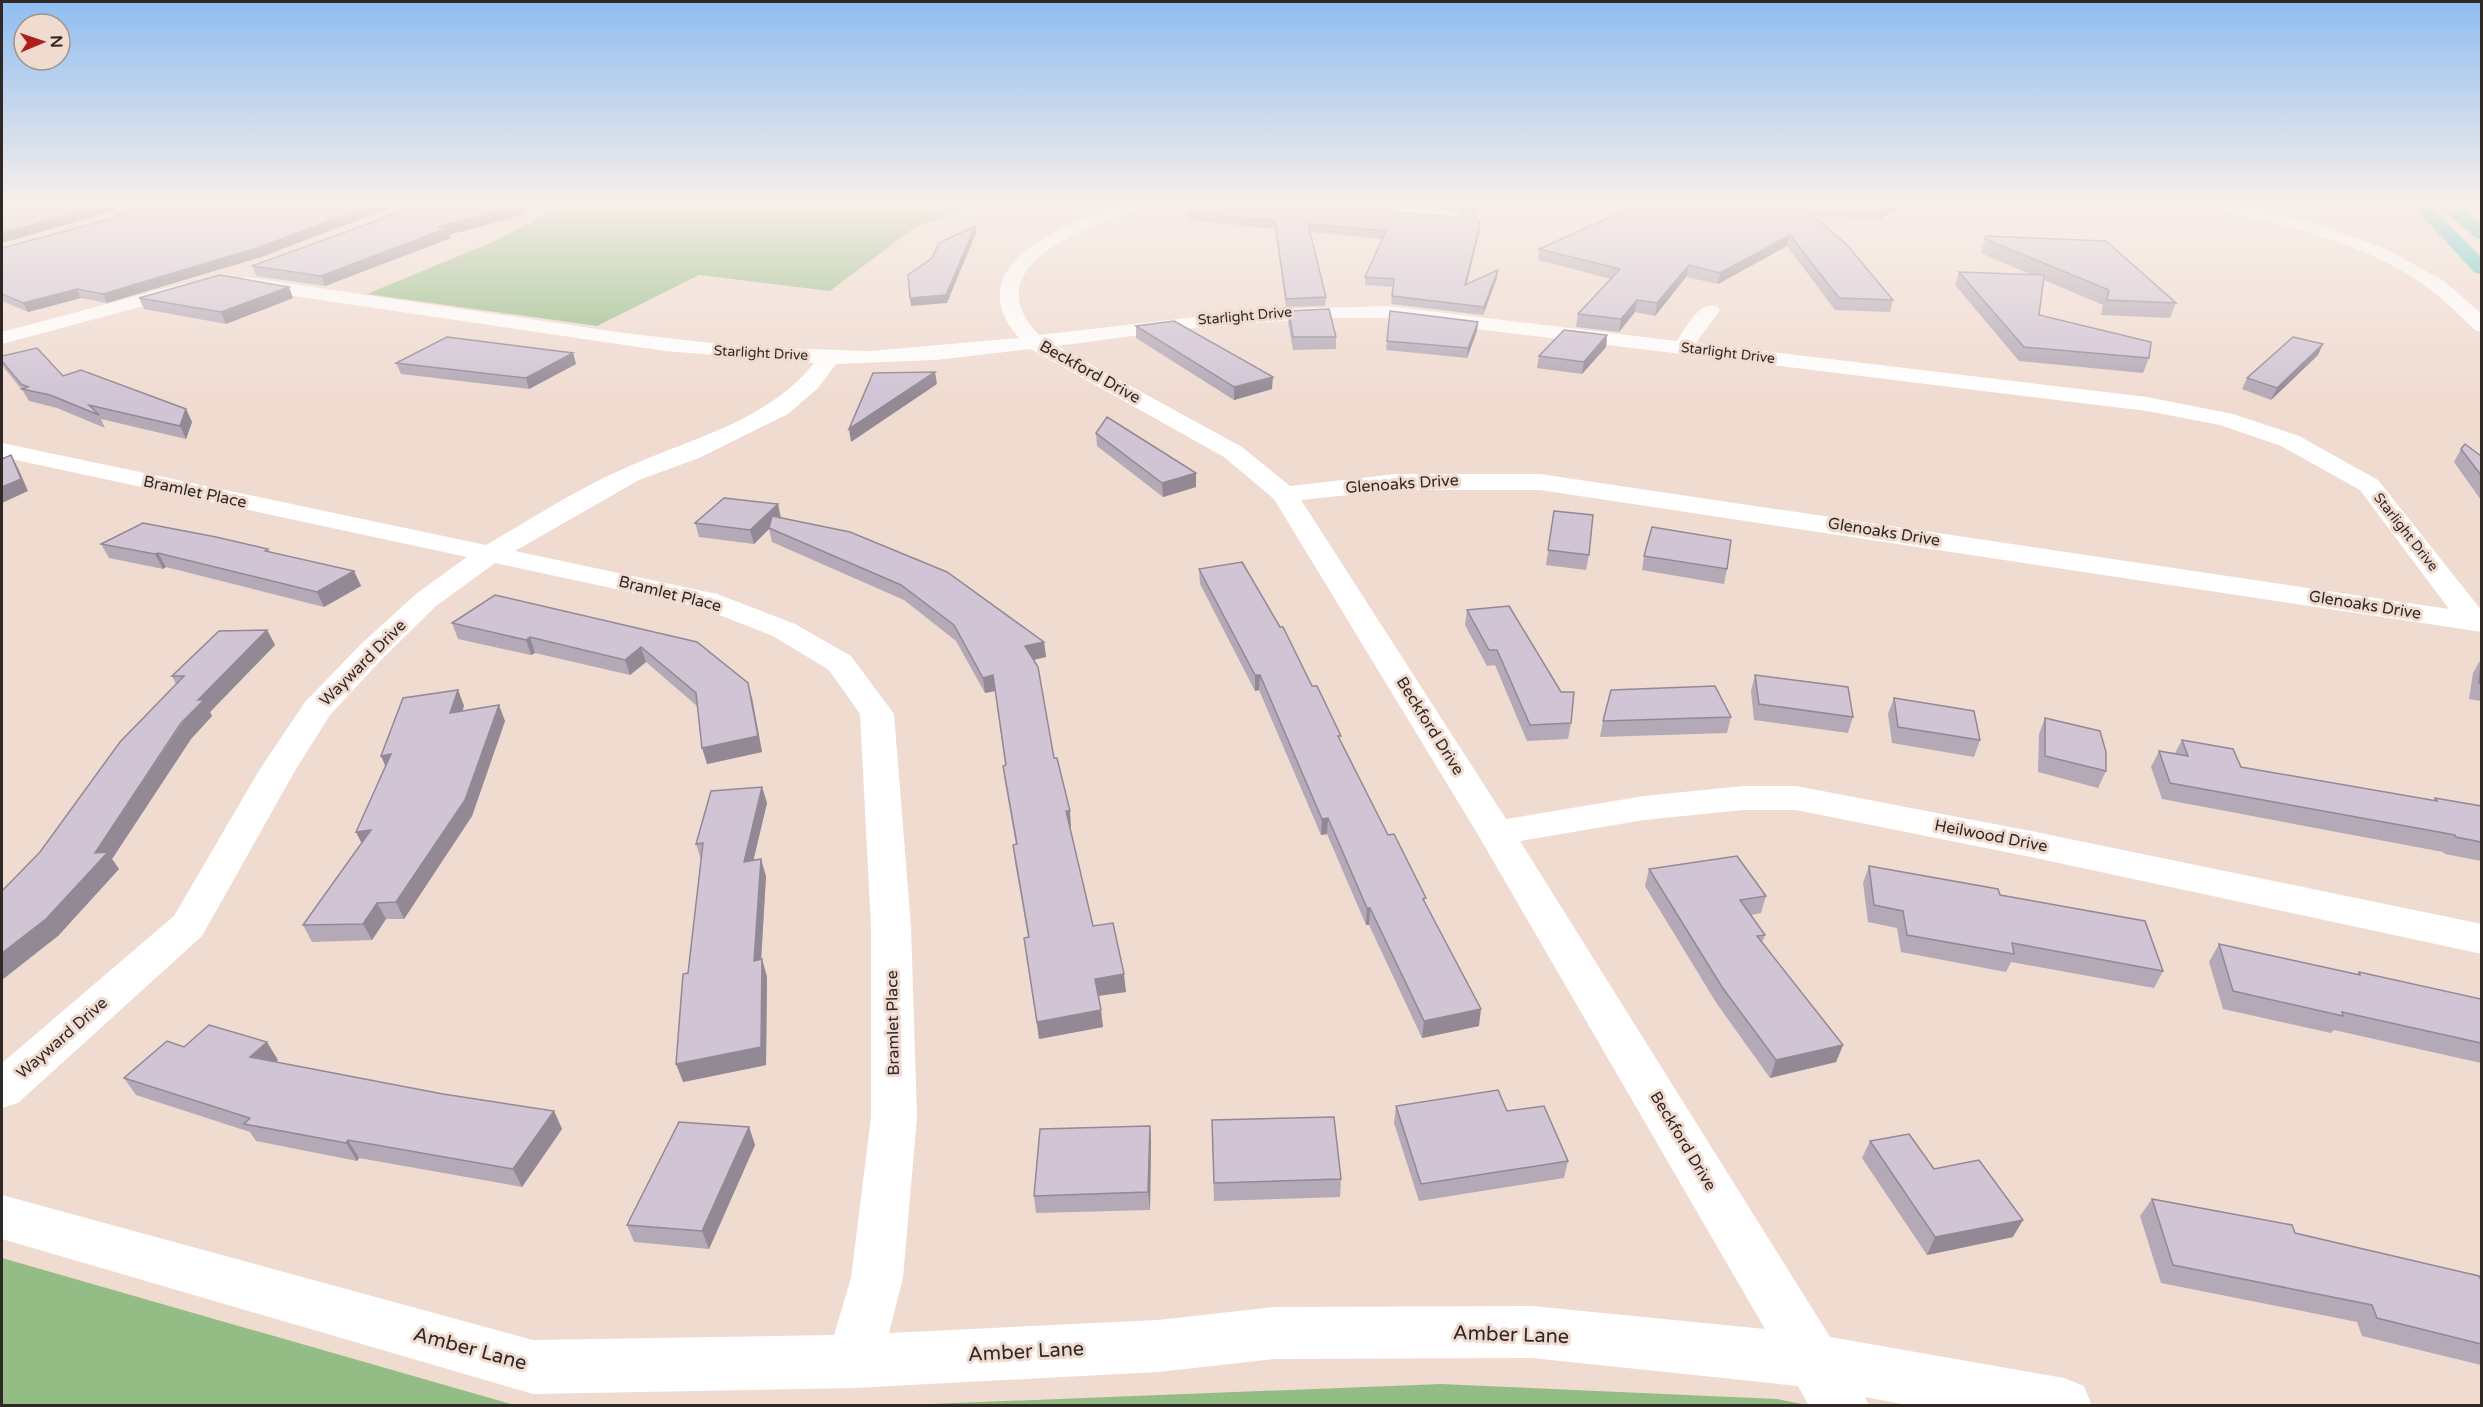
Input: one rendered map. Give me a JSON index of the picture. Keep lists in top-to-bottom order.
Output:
{
  "streets": {
    "street": [
      "Starlight Drive",
      "Beckford Drive",
      "Glenoaks Drive",
      "Bramlet Place",
      "Wayward Drive",
      "Heilwood Drive",
      "Amber Lane"
    ]
  },
  "crossings": [
    ["Starlight Drive", "Beckford Drive"],
    ["Starlight Drive", "Glenoaks Drive"],
    ["Starlight Drive", "Wayward Drive"],
    ["Beckford Drive", "Glenoaks Drive"],
    ["Beckford Drive", "Heilwood Drive"],
    ["Beckford Drive", "Amber Lane"],
    ["Bramlet Place", "Wayward Drive"],
    ["Bramlet Place", "Amber Lane"]
  ],
  "north": "right"
}
